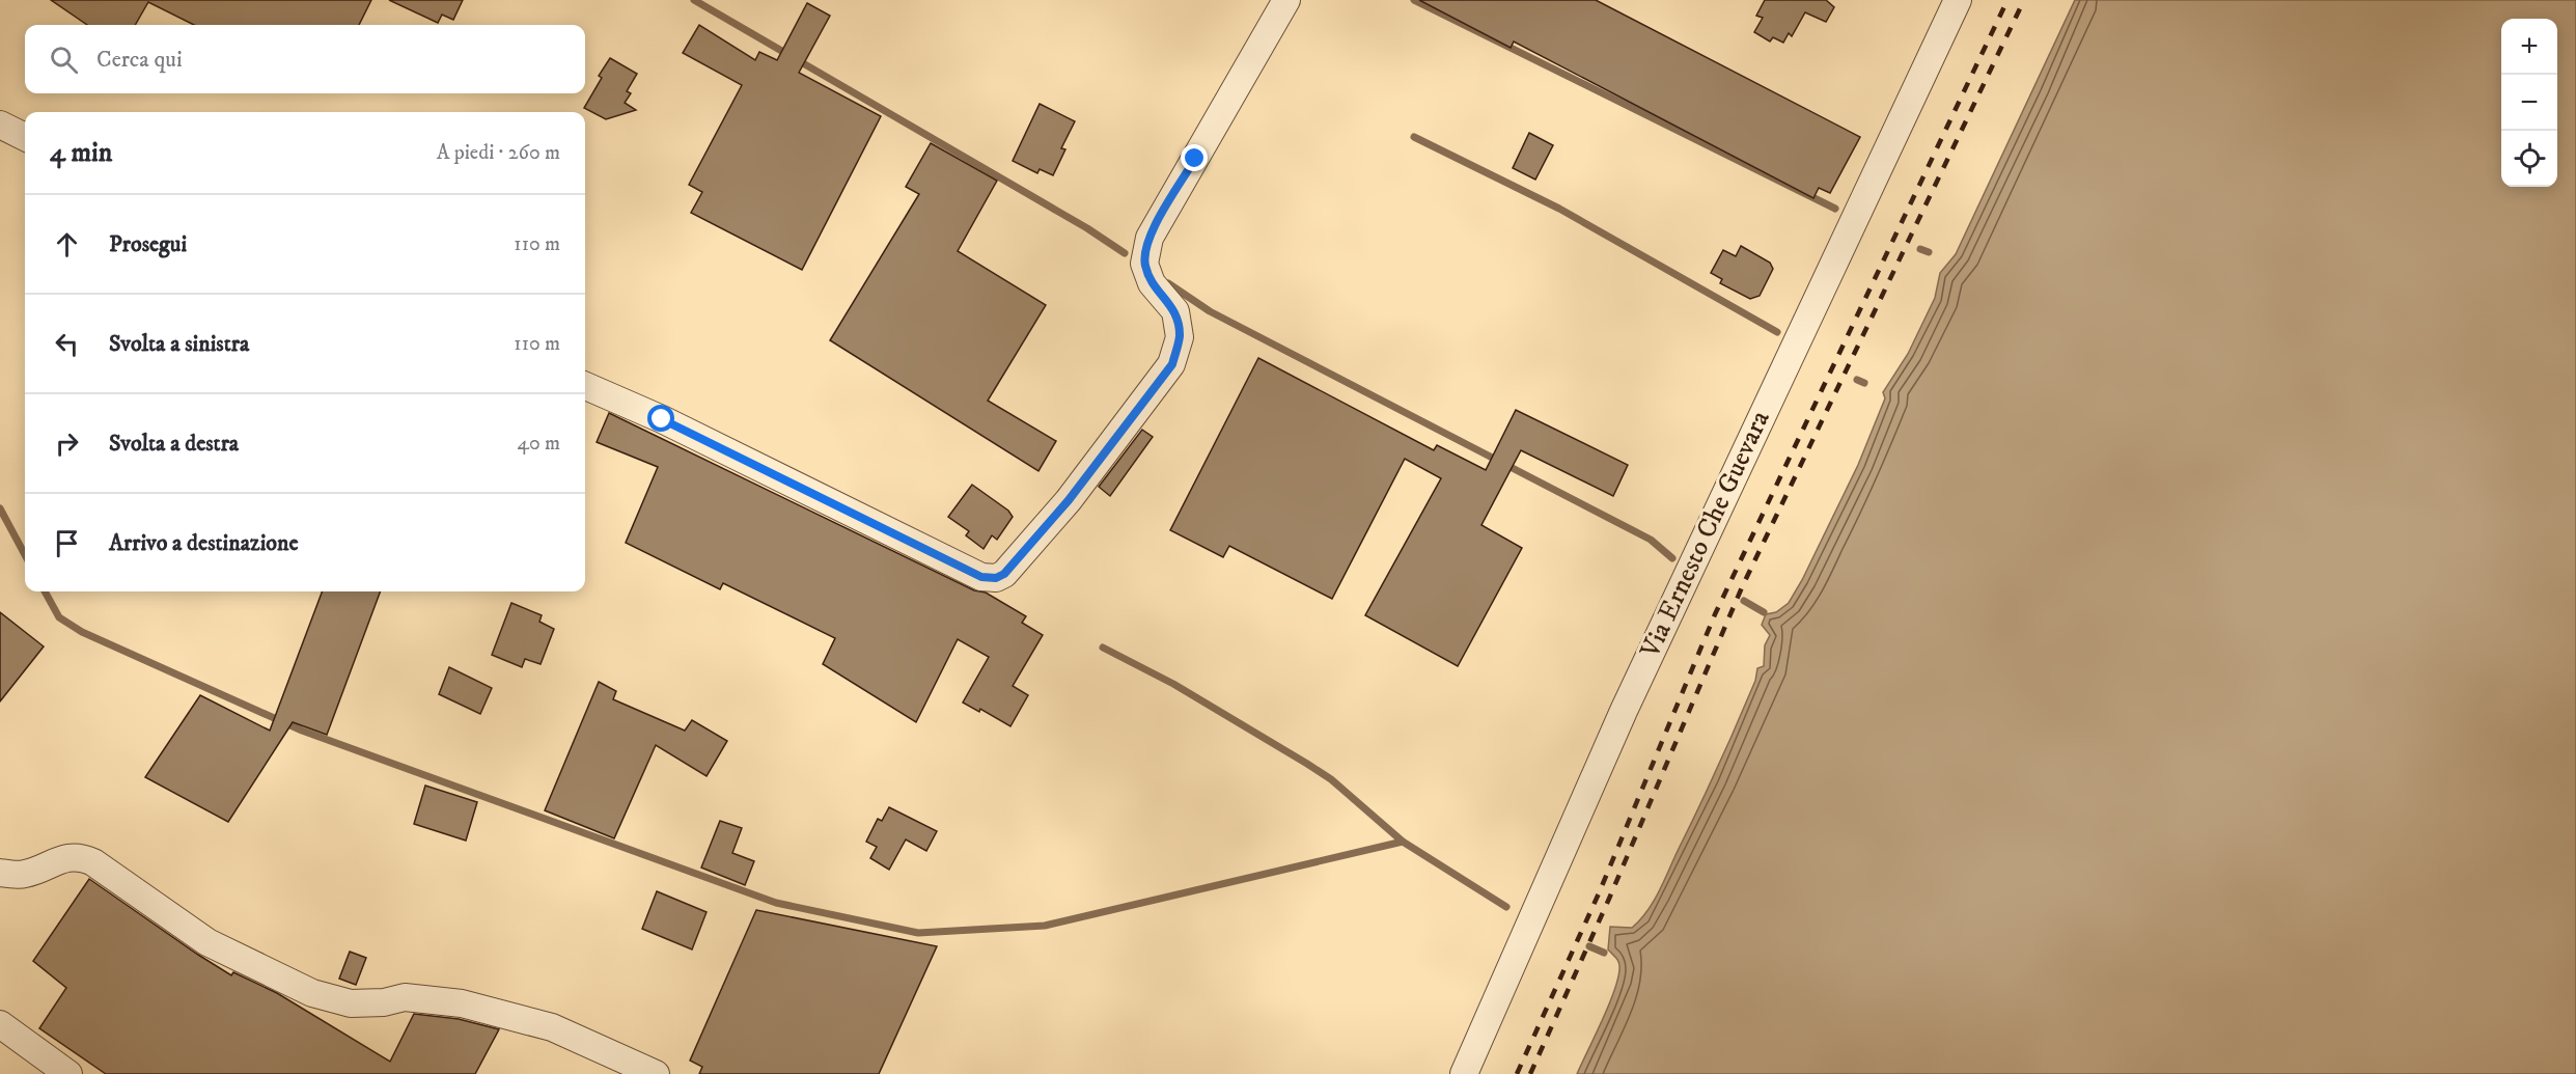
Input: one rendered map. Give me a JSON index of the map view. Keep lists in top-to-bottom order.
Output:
{
  "streets": {
    "street": ["Via Ernesto Che Guevara"]
  },
  "page": {
    "map_buttons": ["+", "−"],
    "search": "Cerca qui",
    "heading": ["4 min", "A piedi · 260 m"],
    "list": [
      ["Prosegui", "110 m"],
      ["Svolta a sinistra", "110 m"],
      ["Svolta a destra", "40 m"],
      "Arrivo a destinazione"
    ]
  }
}
